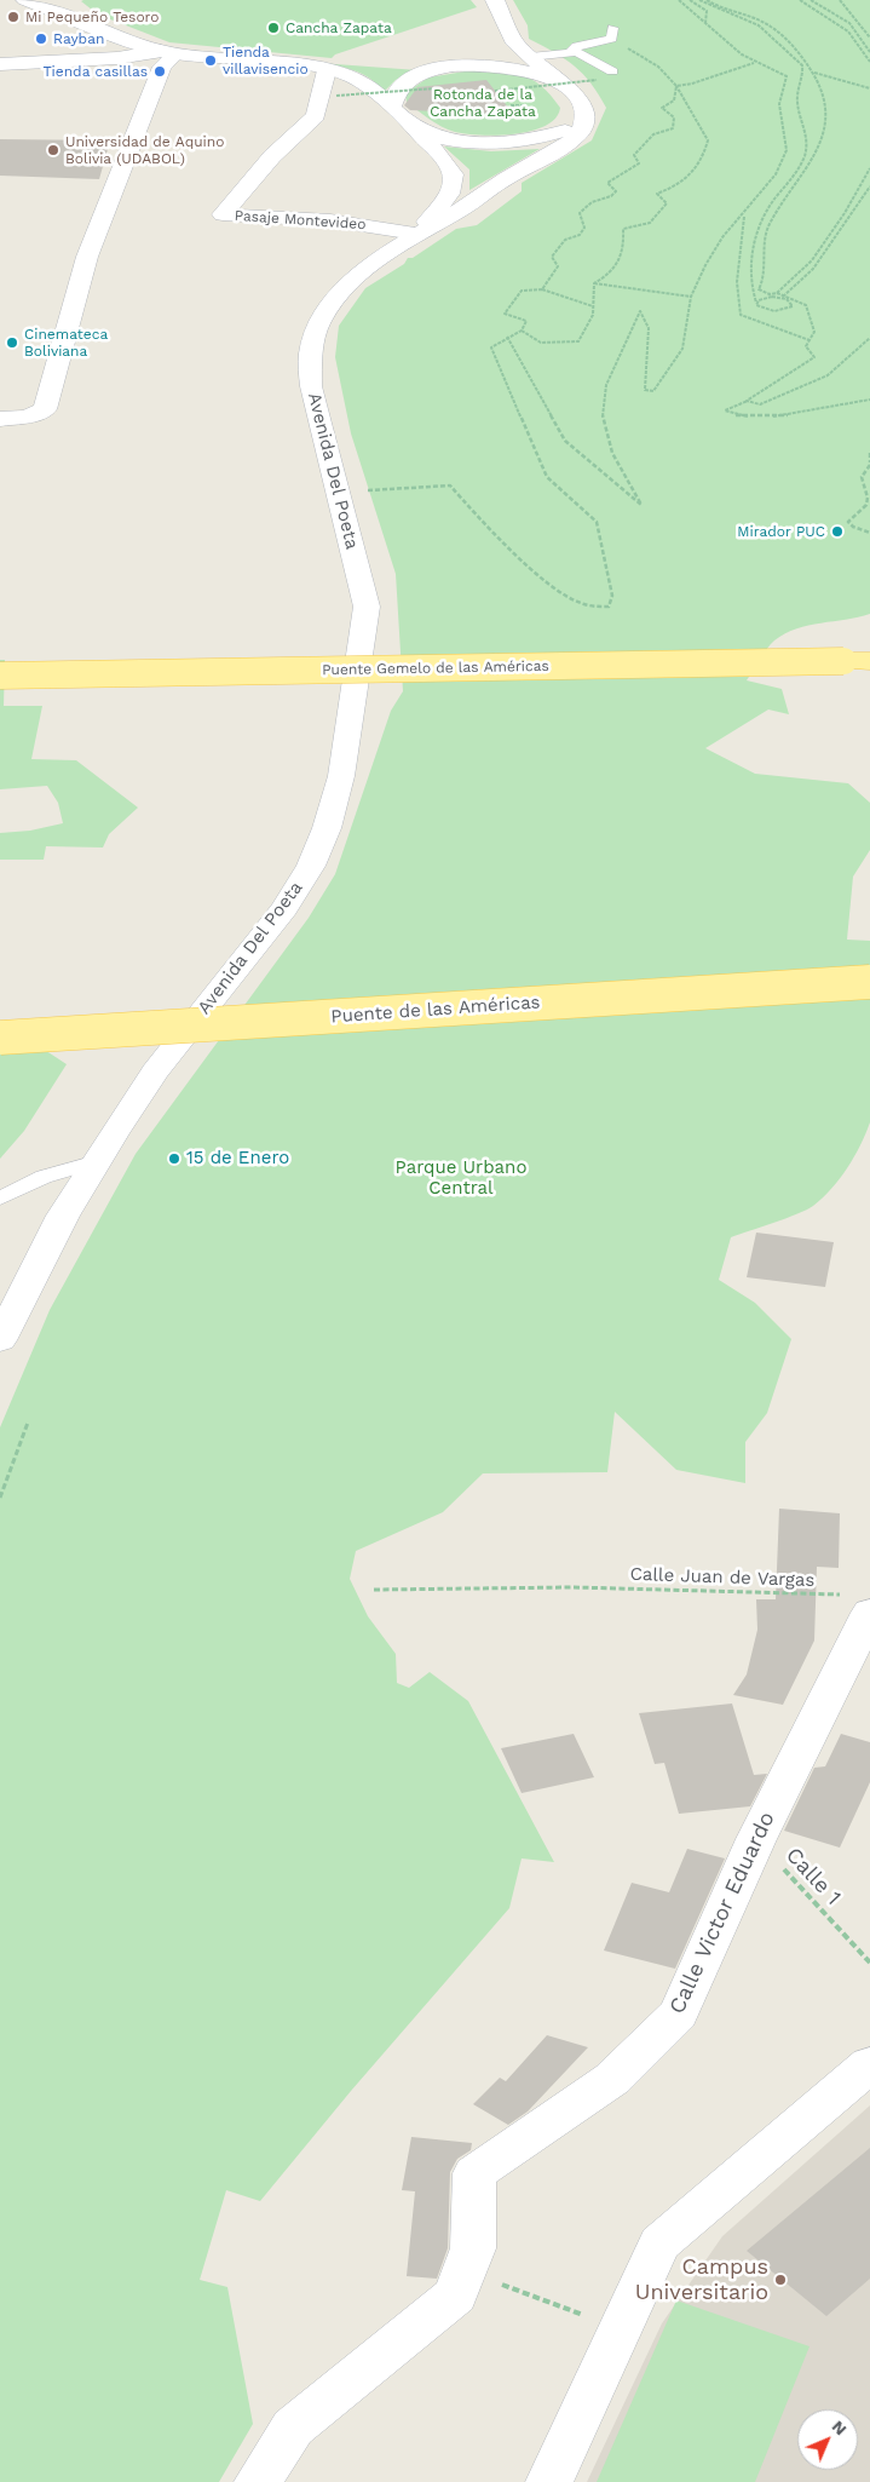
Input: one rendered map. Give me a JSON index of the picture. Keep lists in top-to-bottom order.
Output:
{
  "streets": {
    "main road": [
      "Pasaje Montevideo",
      "Avenida Del Poeta",
      "Puente Gemelo de las Américas",
      "Puente de las Américas",
      "Calle Victor Eduardo"
    ],
    "path": ["Calle Juan de Vargas", "Calle 1"]
  },
  "crossings": [
    ["Pasaje Montevideo", "Avenida Del Poeta"],
    ["Calle Juan de Vargas", "Calle Victor Eduardo"],
    ["Calle 1", "Calle Victor Eduardo"]
  ],
  "parks": ["Rotonda de la Cancha Zapata", "Parque Urbano Central"],
  "places": [
    "Mi Pequeño Tesoro",
    "Cancha Zapata",
    "Rayban",
    "Tienda villavisencio",
    "Tienda casillas",
    "Universidad de Aquino Bolivia (UDABOL)",
    "Cinemateca Boliviana",
    "Mirador PUC",
    "15 de Enero",
    "Campus Universitario"
  ],
  "north": "top right"
}
